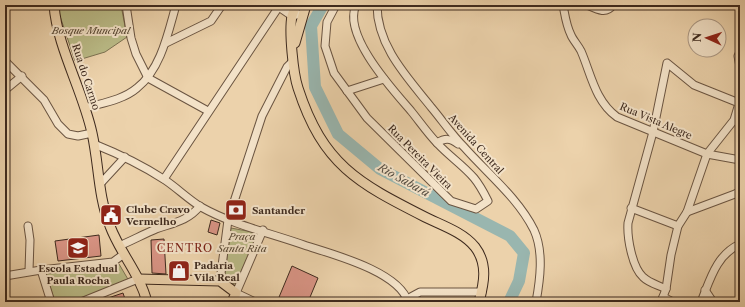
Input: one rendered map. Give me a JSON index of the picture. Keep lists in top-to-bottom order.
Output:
{
  "streets": {
    "main road": ["Rua do Carmo"],
    "street": ["Rua Vista Alegre", "Avenida Central", "Rua Pereira Vieira"]
  },
  "districts": ["CENTRO"],
  "water": ["Rio Sabará"],
  "parks": ["Bosque Muncipal", "Praça Santa Rita"],
  "places": {
    "bank": ["Santander"],
    "public building": ["Clube Cravo Vermelho"],
    "school or university": ["Escola Estadual Paula Rocha"],
    "shop": ["Padaria Vila Real"]
  },
  "north": "left"
}
